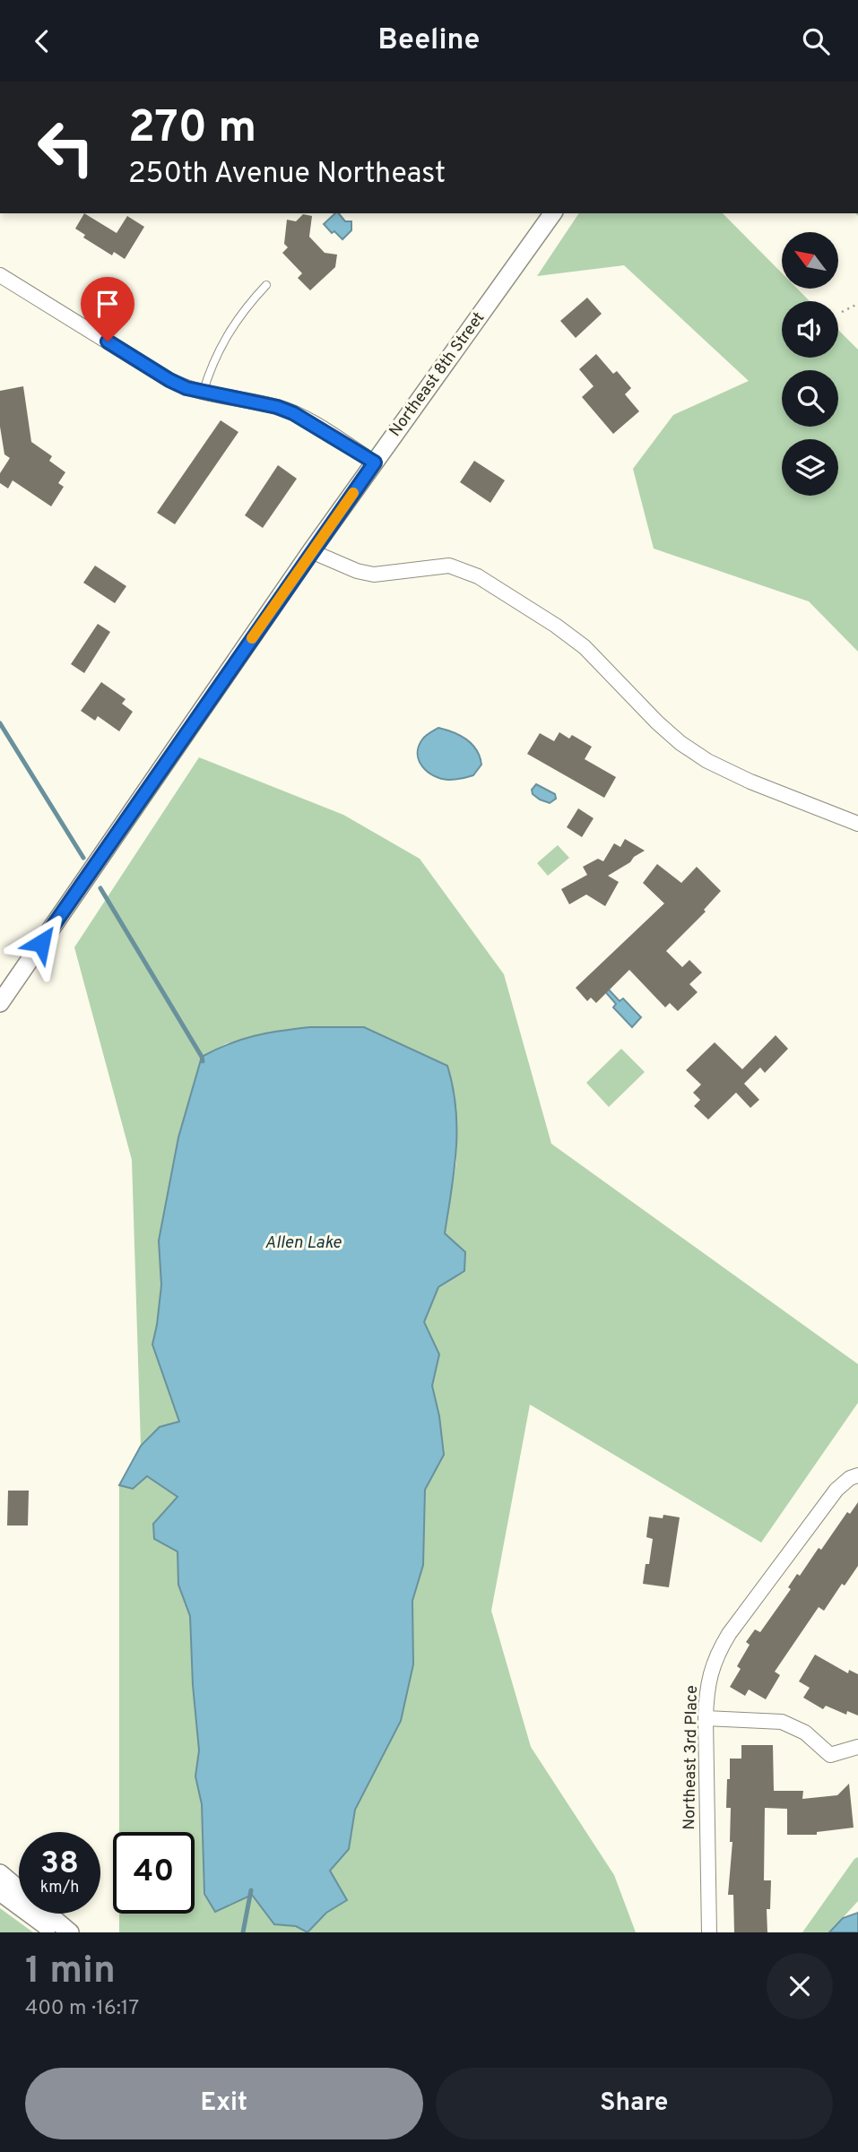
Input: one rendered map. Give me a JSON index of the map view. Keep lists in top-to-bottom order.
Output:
{
  "streets": {
    "street": ["Northeast 8th Street", "Northeast 3rd Place"]
  },
  "water": ["Allen Lake"],
  "north": "top left",
  "page": {
    "header": "Beeline",
    "turn": ["270 m", "250th Avenue Northeast"],
    "speed": "38 km/h",
    "limit": "40",
    "heading": ["1 min", "400 m · 16:17"],
    "buttons": ["Exit", "Share"]
  }
}
